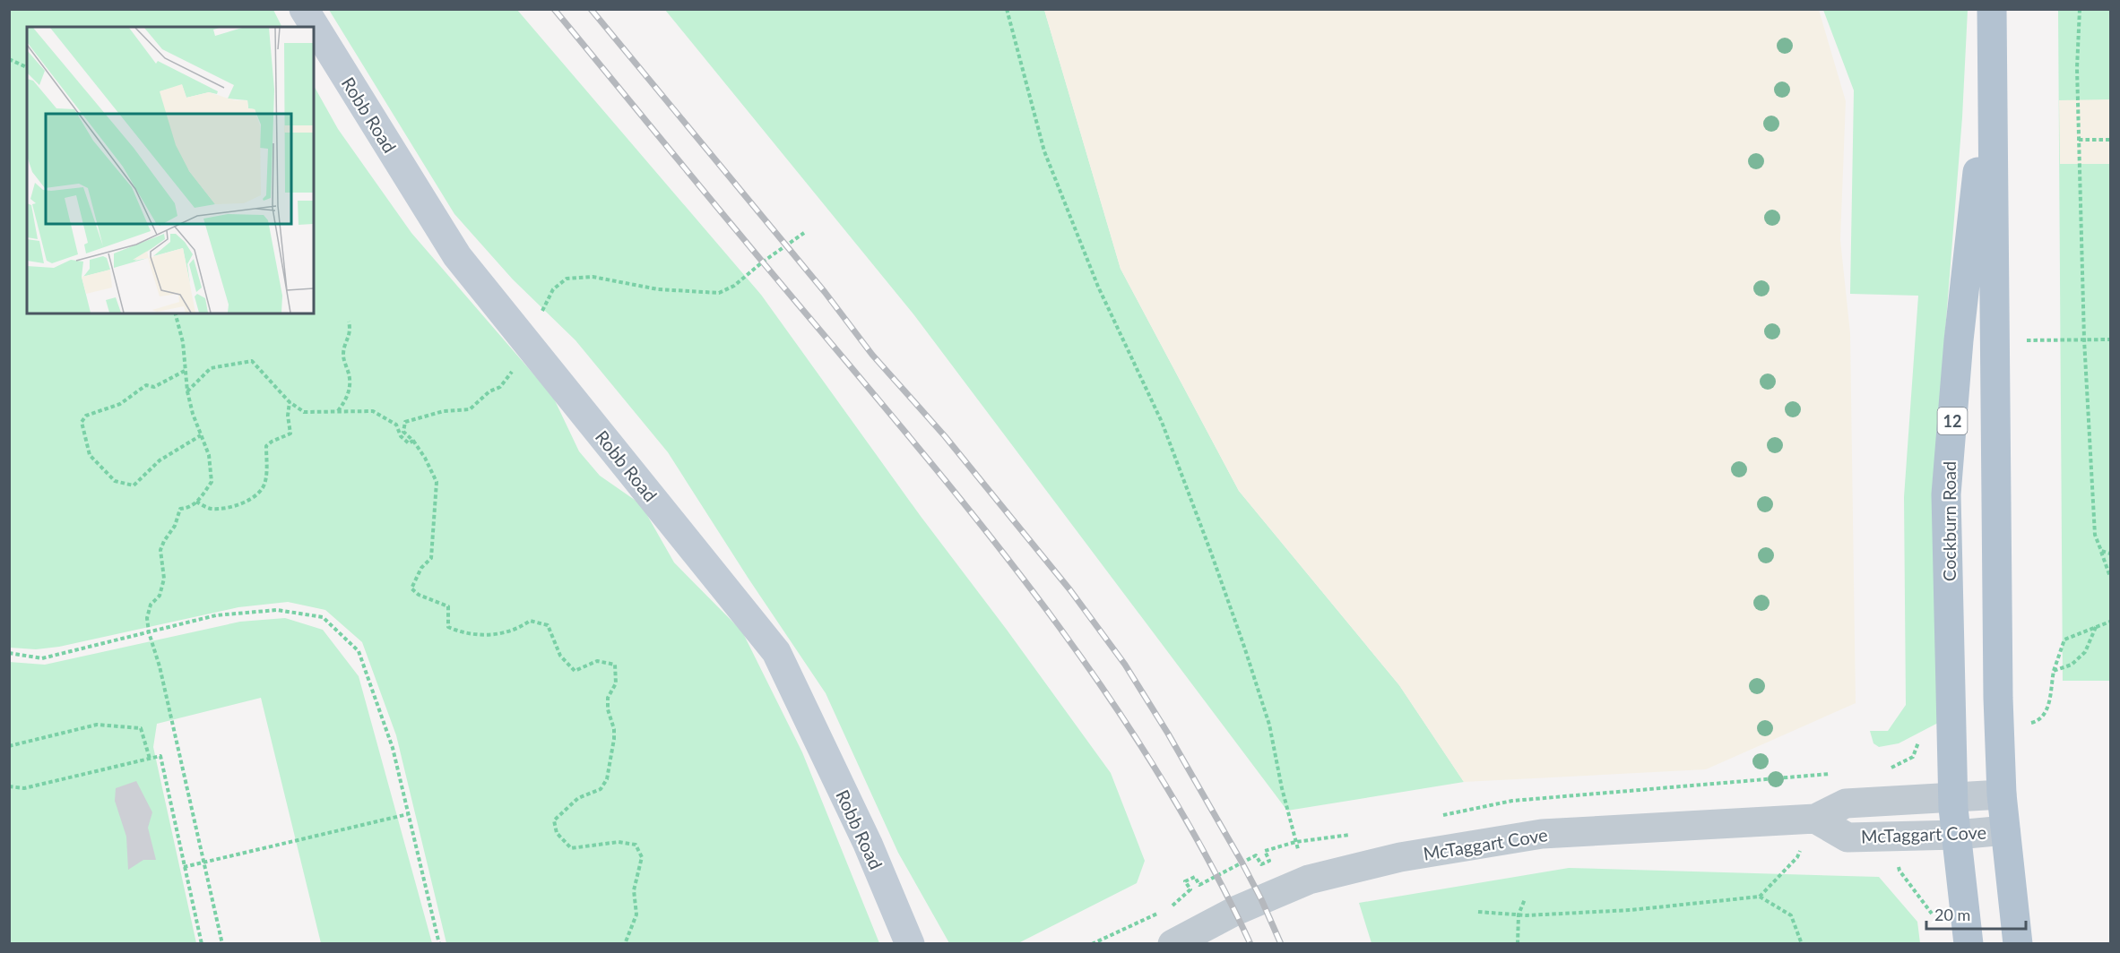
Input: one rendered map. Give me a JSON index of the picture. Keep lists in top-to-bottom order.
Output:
{
  "streets": {
    "main road": ["12", "Cockburn Road"],
    "street": ["Robb Road", "McTaggart Cove"]
  },
  "crossings": [
    ["Cockburn Road", "McTaggart Cove"]
  ],
  "scale_bar": "20 m"
}
